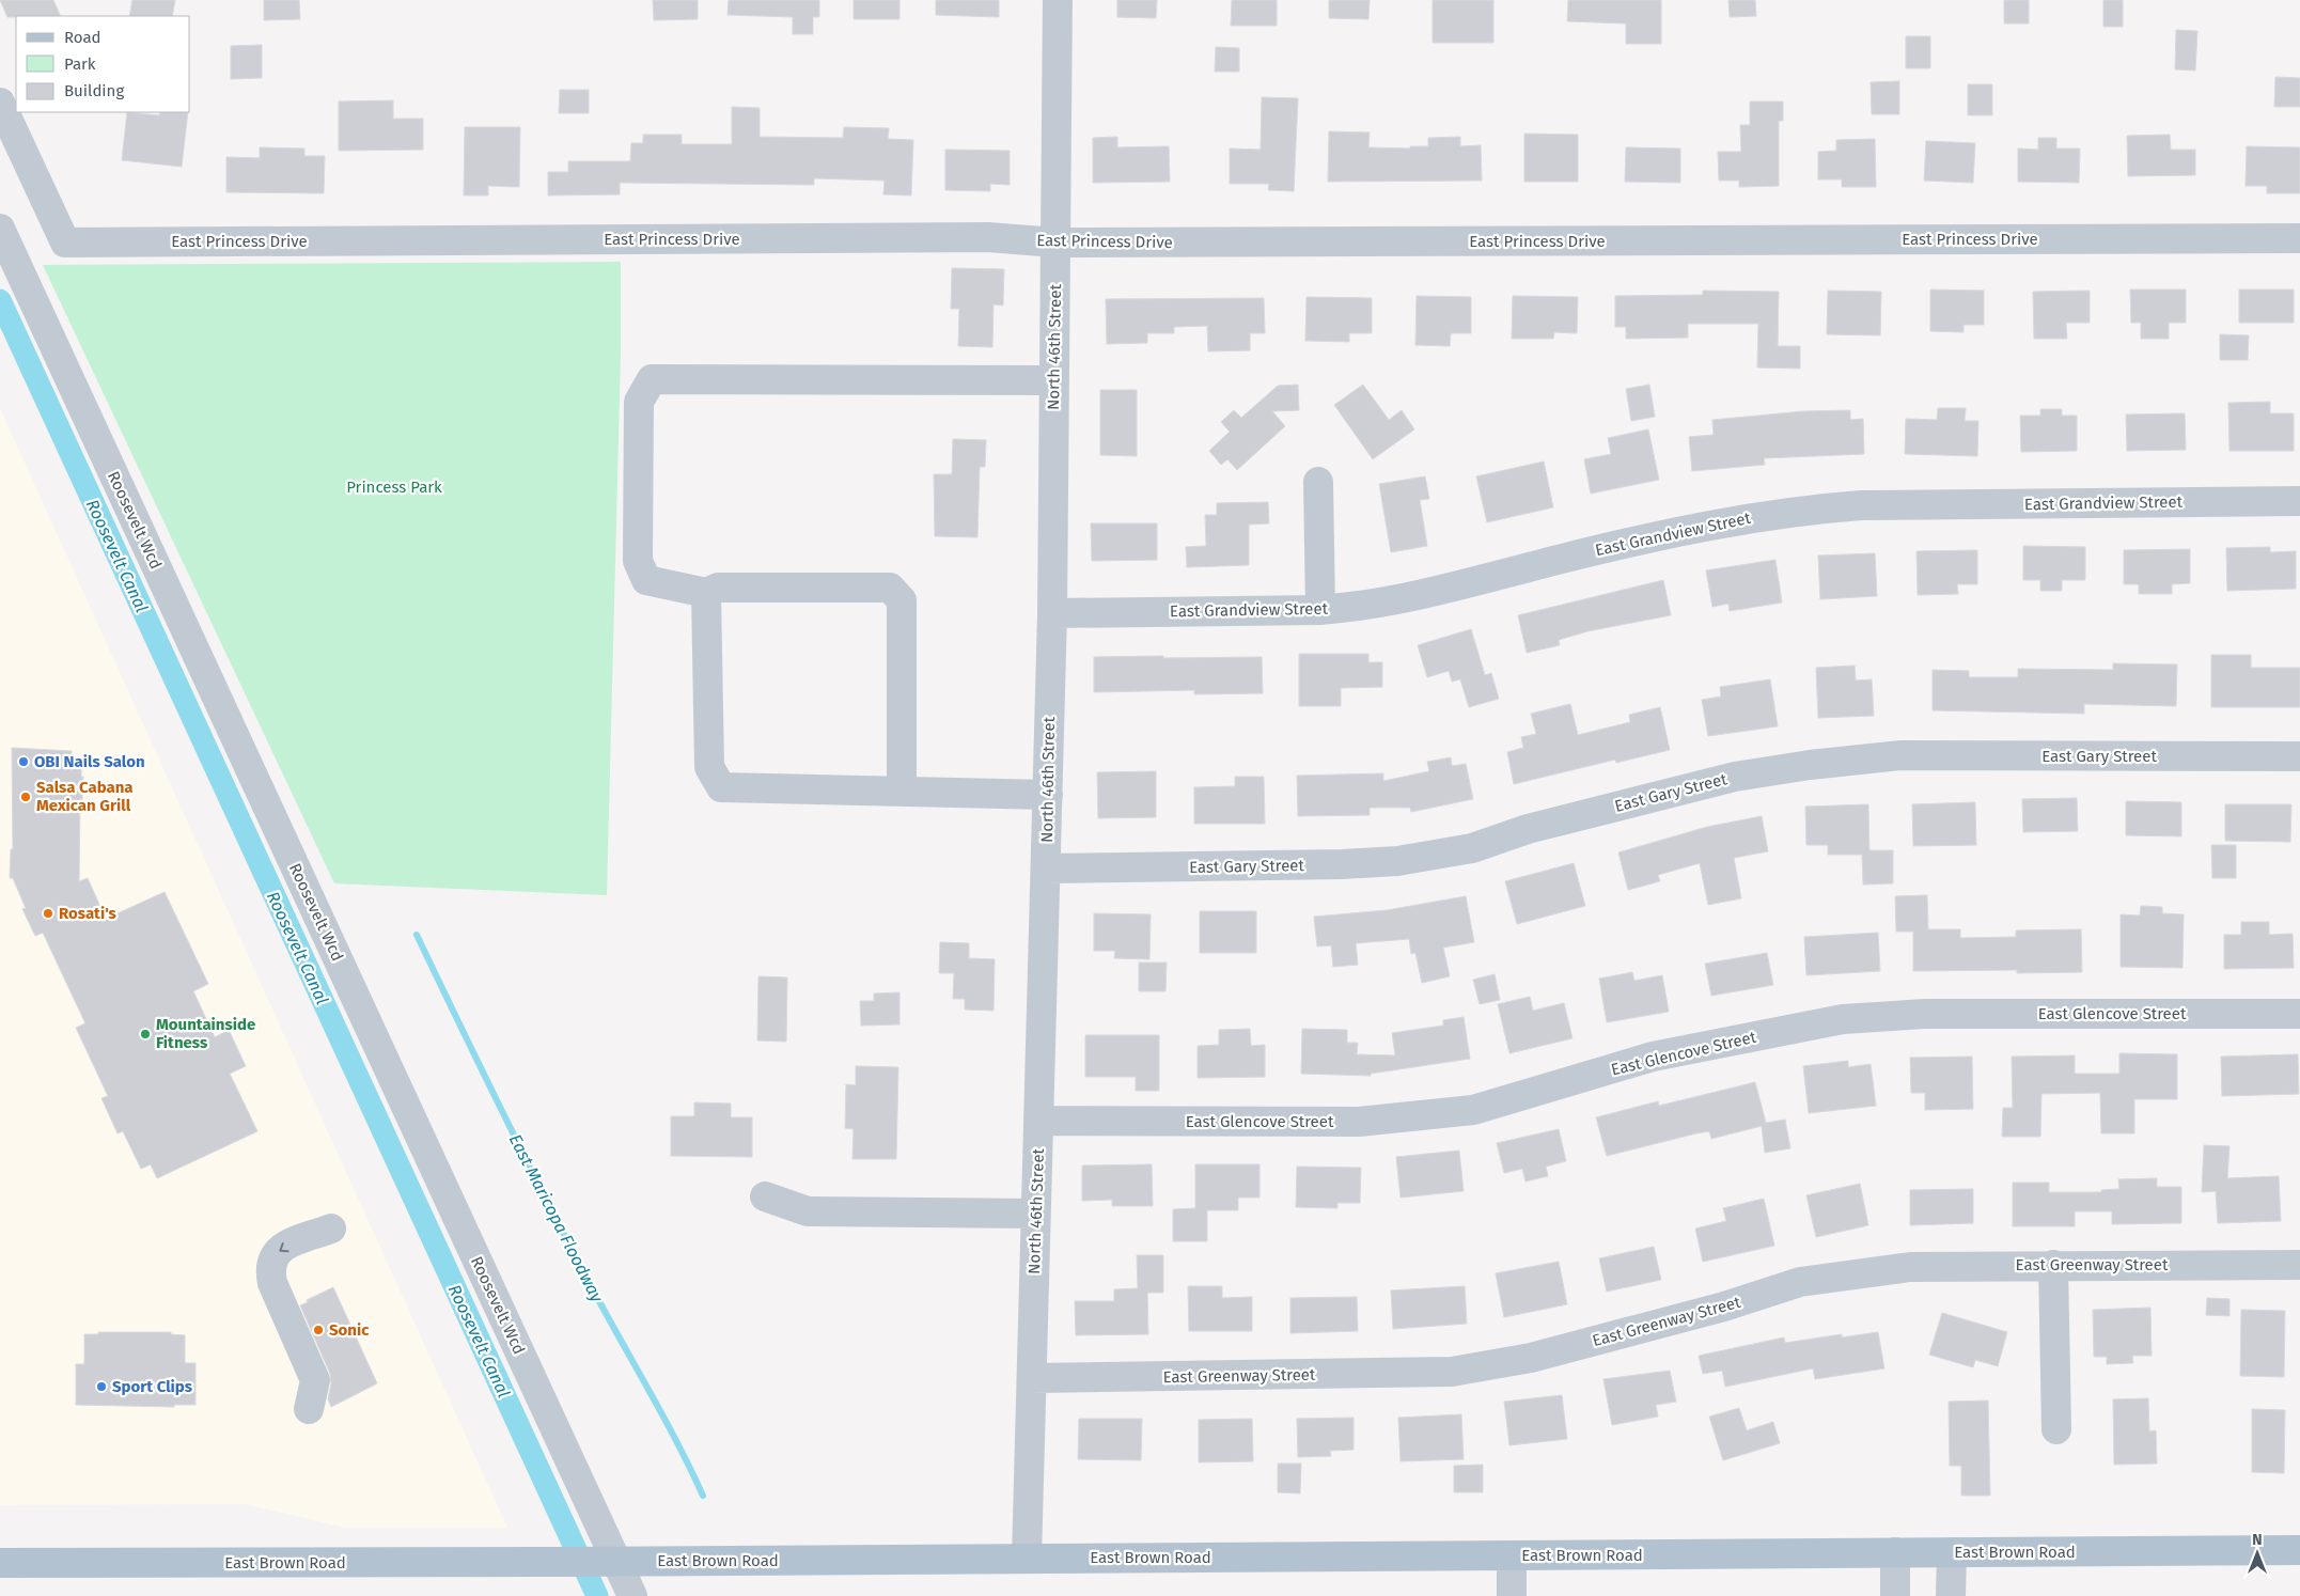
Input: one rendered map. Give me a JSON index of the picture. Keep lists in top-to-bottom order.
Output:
{
  "streets": {
    "main road": ["East Brown Road"],
    "street": [
      "East Princess Drive",
      "North 46th Street",
      "East Grandview Street",
      "Roosevelt Wcd",
      "East Gary Street",
      "East Glencove Street",
      "East Greenway Street"
    ]
  },
  "crossings": [
    ["East Princess Drive", "North 46th Street"],
    ["North 46th Street", "East Grandview Street"],
    ["North 46th Street", "East Gary Street"],
    ["North 46th Street", "East Glencove Street"],
    ["North 46th Street", "East Greenway Street"],
    ["North 46th Street", "East Brown Road"],
    ["Roosevelt Wcd", "East Brown Road"]
  ],
  "water": ["Roosevelt Canal", "East Maricopa Floodway"],
  "parks": ["Princess Park"],
  "places": [
    "OBI Nails Salon",
    "Salsa Cabana Mexican Grill",
    "Rosati's",
    "Mountainside Fitness",
    "Sonic",
    "Sport Clips"
  ],
  "legend": ["Road", "Park", "Building"],
  "north": "top"
}
